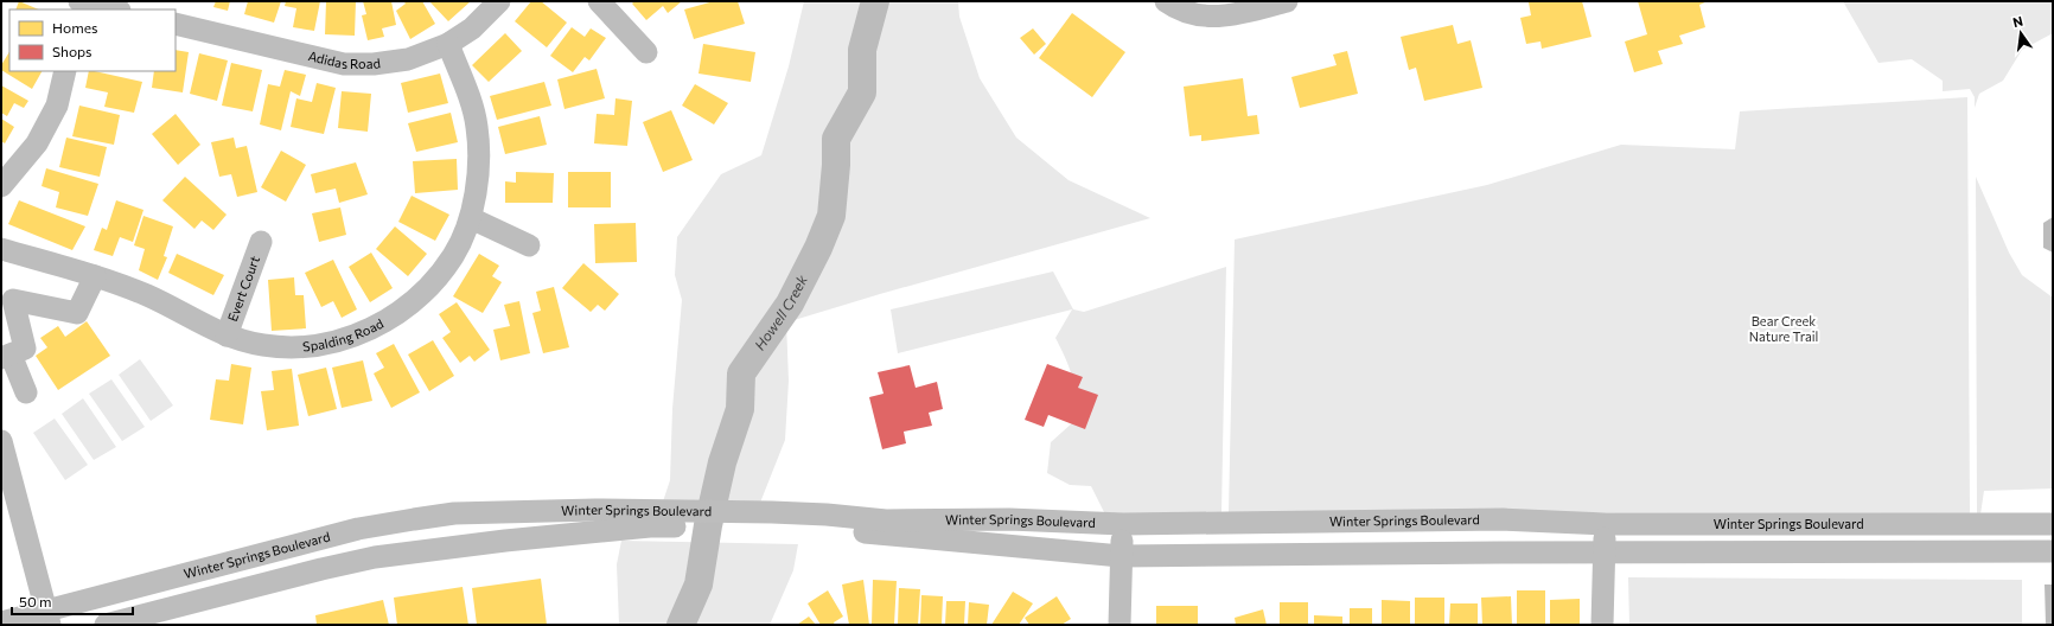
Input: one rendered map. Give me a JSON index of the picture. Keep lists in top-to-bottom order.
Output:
{
  "streets": {
    "street": [
      "Adidas Road",
      "Evert Court",
      "Spalding Road",
      "Winter Springs Boulevard"
    ]
  },
  "crossings": [
    ["Adidas Road", "Spalding Road"],
    ["Evert Court", "Spalding Road"]
  ],
  "water": ["Howell Creek"],
  "parks": ["Bear Creek Nature Trail"],
  "legend": ["Homes", "Shops"],
  "scale_bar": "50 m",
  "north": "top"
}
